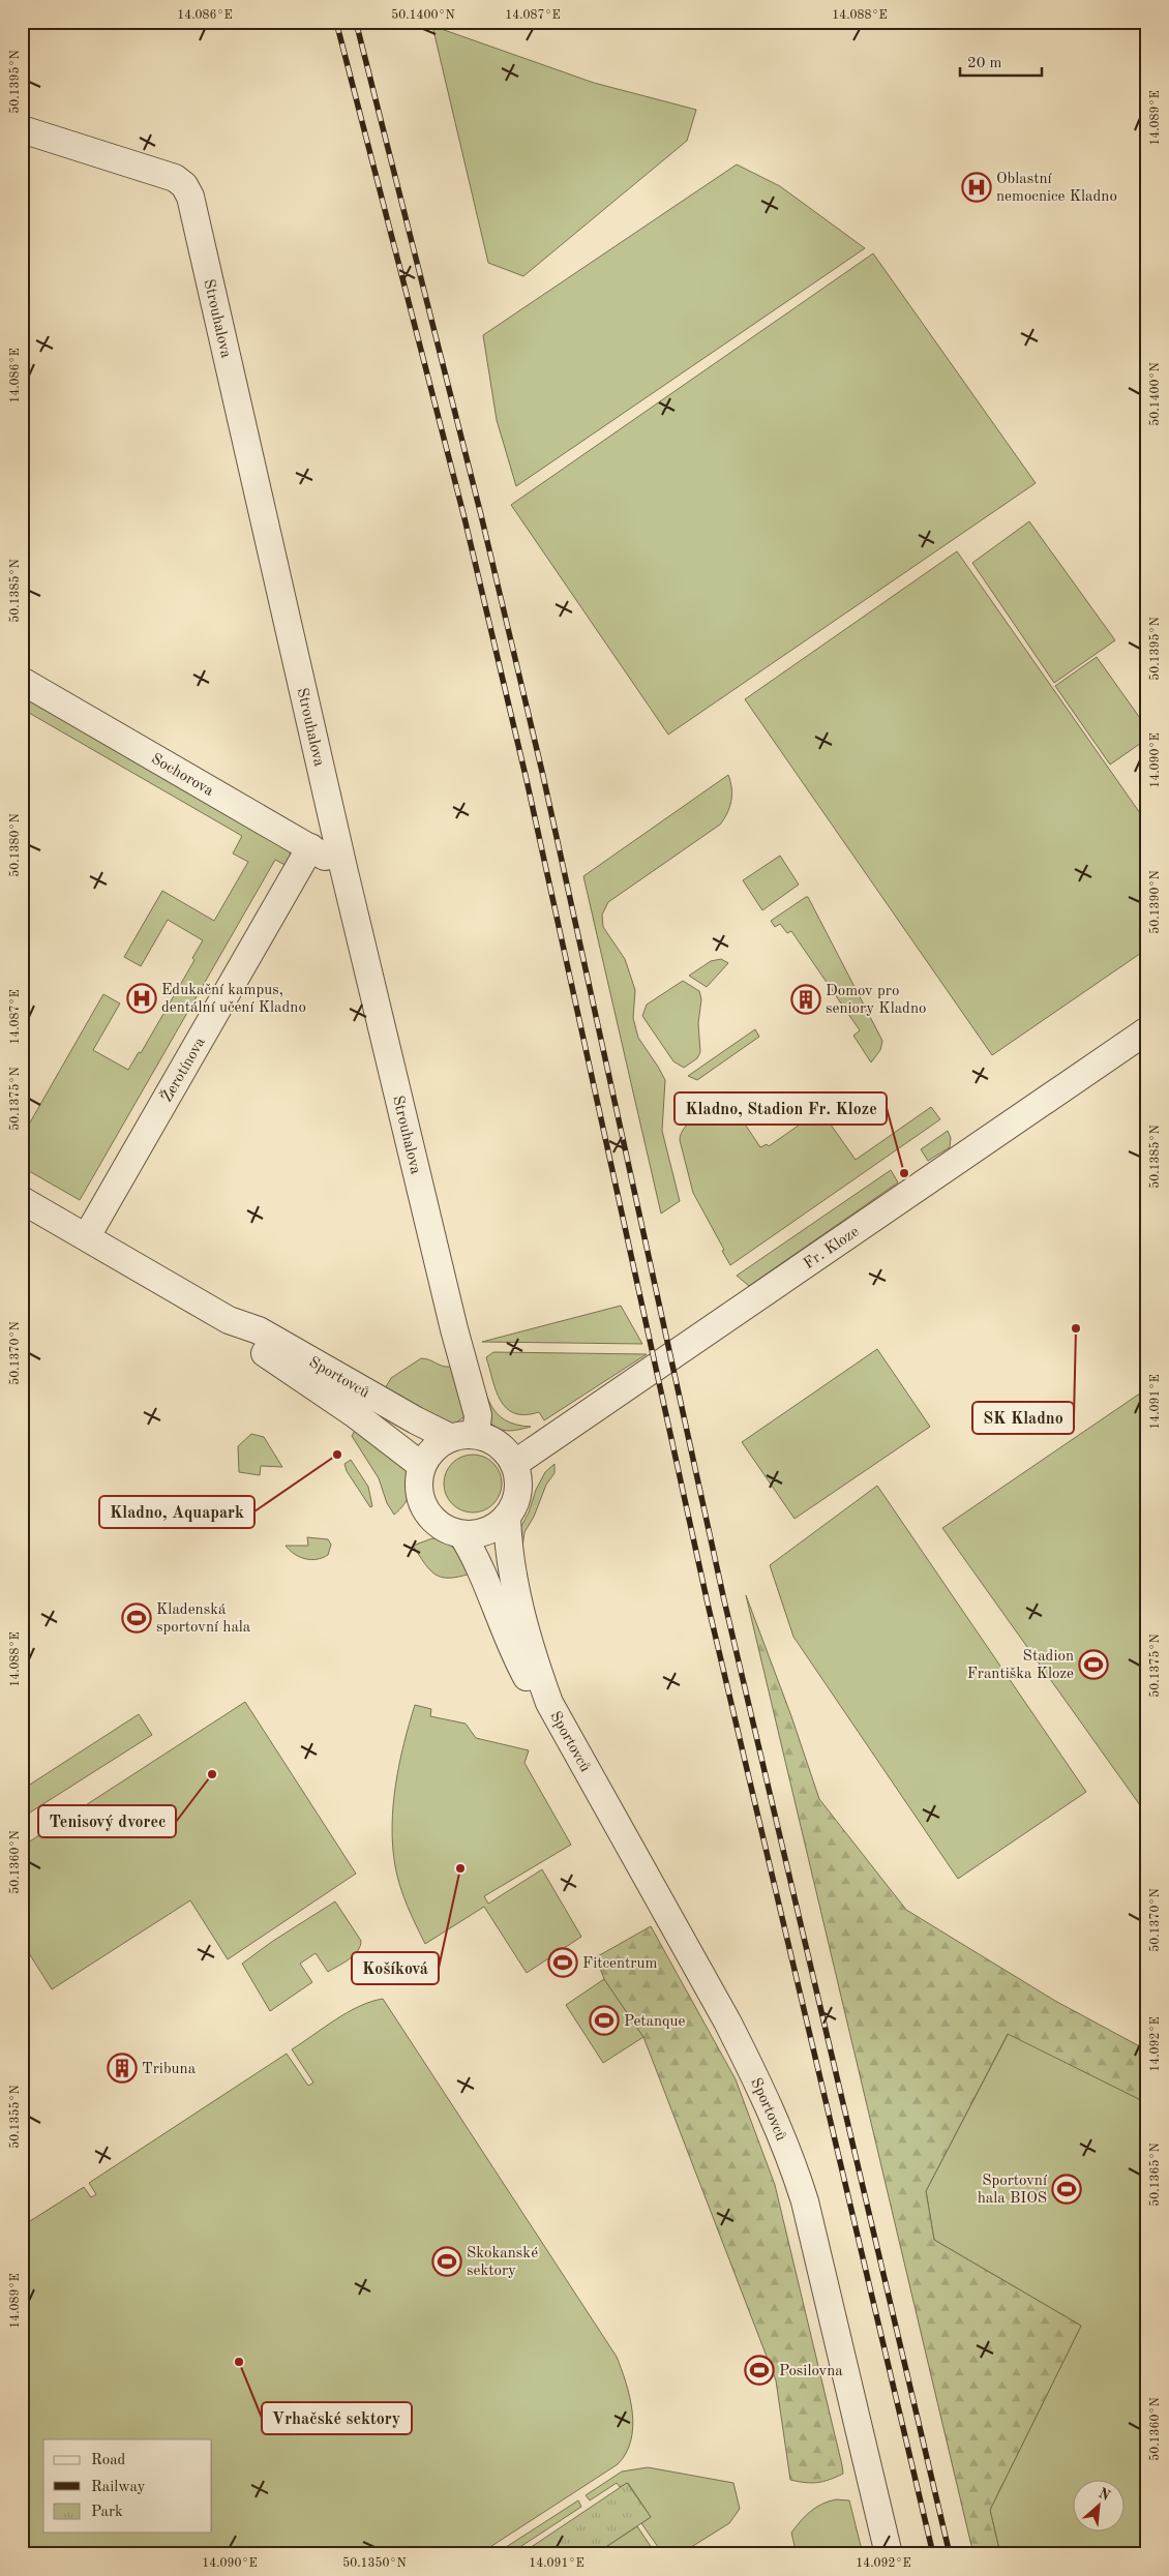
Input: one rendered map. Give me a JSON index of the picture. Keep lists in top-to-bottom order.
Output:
{
  "streets": {
    "street": [
      "Strouhalova",
      "Sochorova",
      "Žerotínova",
      "Fr. Kloze",
      "Sportovců"
    ]
  },
  "crossings": [
    ["Strouhalova", "Sochorova"],
    ["Strouhalova", "Fr. Kloze"],
    ["Strouhalova", "Sportovců"],
    ["Sochorova", "Žerotínova"],
    ["Žerotínova", "Sportovců"],
    ["Fr. Kloze", "Sportovců"]
  ],
  "places": {
    "hospital": ["Oblastní nemocnice Kladno", "Edukační kampus, dentální učení Kladno"],
    "building": ["Domov pro seniory Kladno", "Tribuna"],
    "other": [
      "Kladno, Stadion Fr. Kloze",
      "SK Kladno",
      "Kladno, Aquapark",
      "Tenisový dvorec",
      "Košíková",
      "Vrhačské sektory"
    ],
    "sports": [
      "Kladenská sportovní hala",
      "Stadion Františka Kloze",
      "Fitcentrum",
      "Petanque",
      "Sportovní hala BIOS",
      "Skokanské sektory",
      "Posilovna"
    ]
  },
  "legend": ["Road", "Railway", "Park"],
  "scale_bar": "20 m",
  "north": "top right",
  "coordinates": [
    "14.086°E",
    "50.1400°N",
    "14.087°E",
    "14.088°E",
    "50.1395°N",
    "14.089°E",
    "50.1385°N",
    "14.090°E",
    "50.1380°N",
    "50.1390°N",
    "50.1375°N",
    "50.1370°N",
    "14.091°E",
    "50.1360°N",
    "14.092°E",
    "50.1355°N",
    "50.1365°N",
    "50.1350°N"
  ]
}
